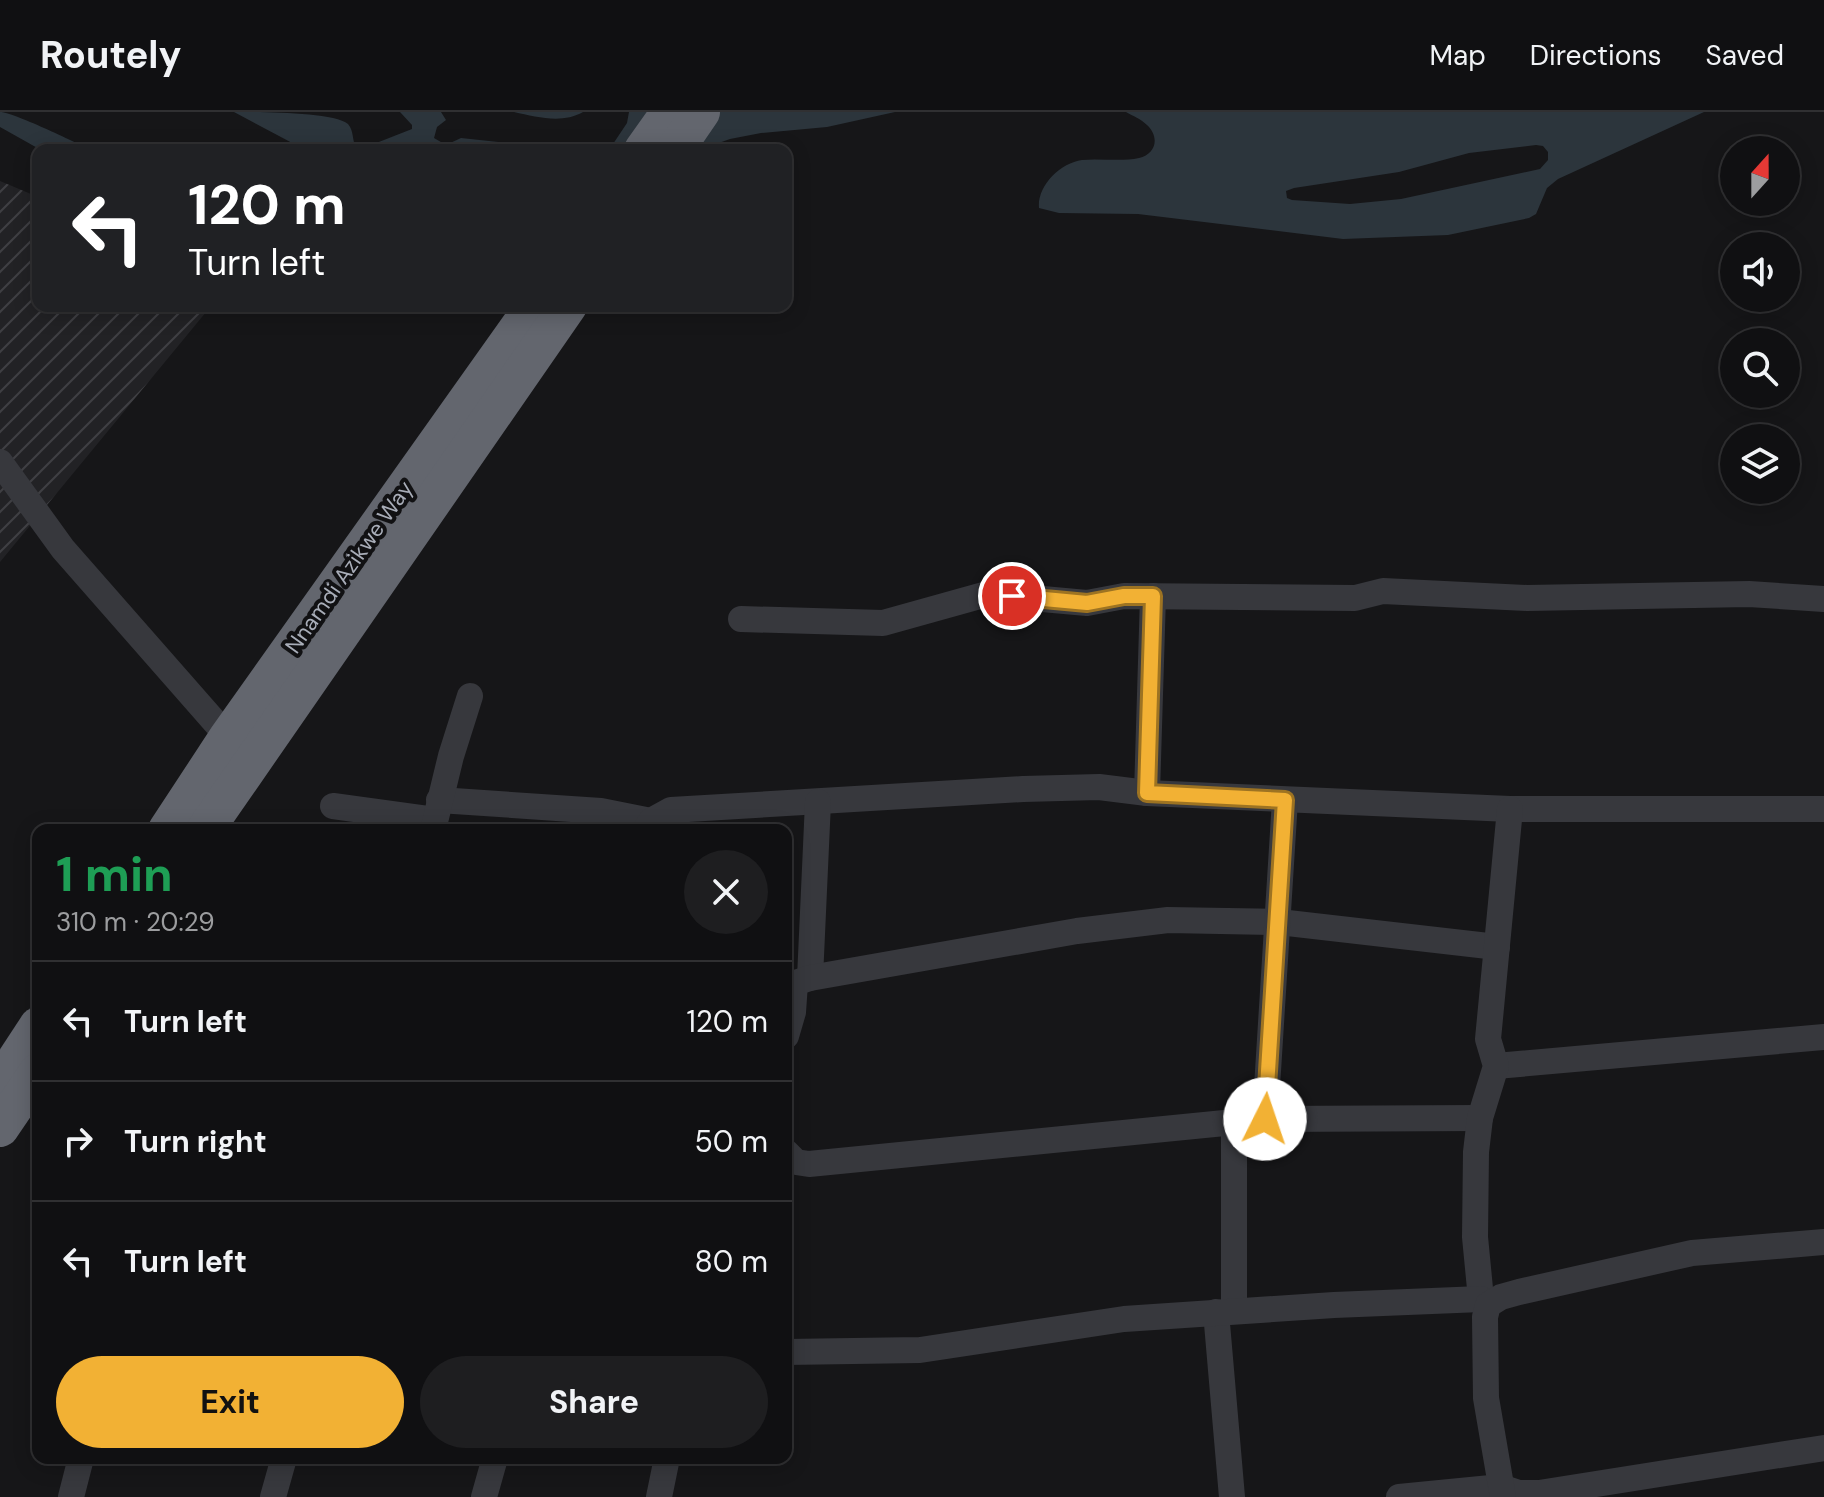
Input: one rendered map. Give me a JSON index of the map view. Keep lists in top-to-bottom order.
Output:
{
  "streets": {
    "highway": ["Nnamdi Azikwe Way"]
  },
  "north": "top",
  "page": {
    "header": "Routely",
    "nav": ["Map", "Directions", "Saved"],
    "turn": ["120 m", "Turn left"],
    "heading": ["1 min", "310 m · 20:29"],
    "list": [
      {
        "name": "Turn left",
        "value": "120 m"
      },
      {
        "name": "Turn right",
        "value": "50 m"
      },
      {
        "name": "Turn left",
        "value": "80 m"
      }
    ],
    "buttons": ["Exit", "Share"]
  }
}
